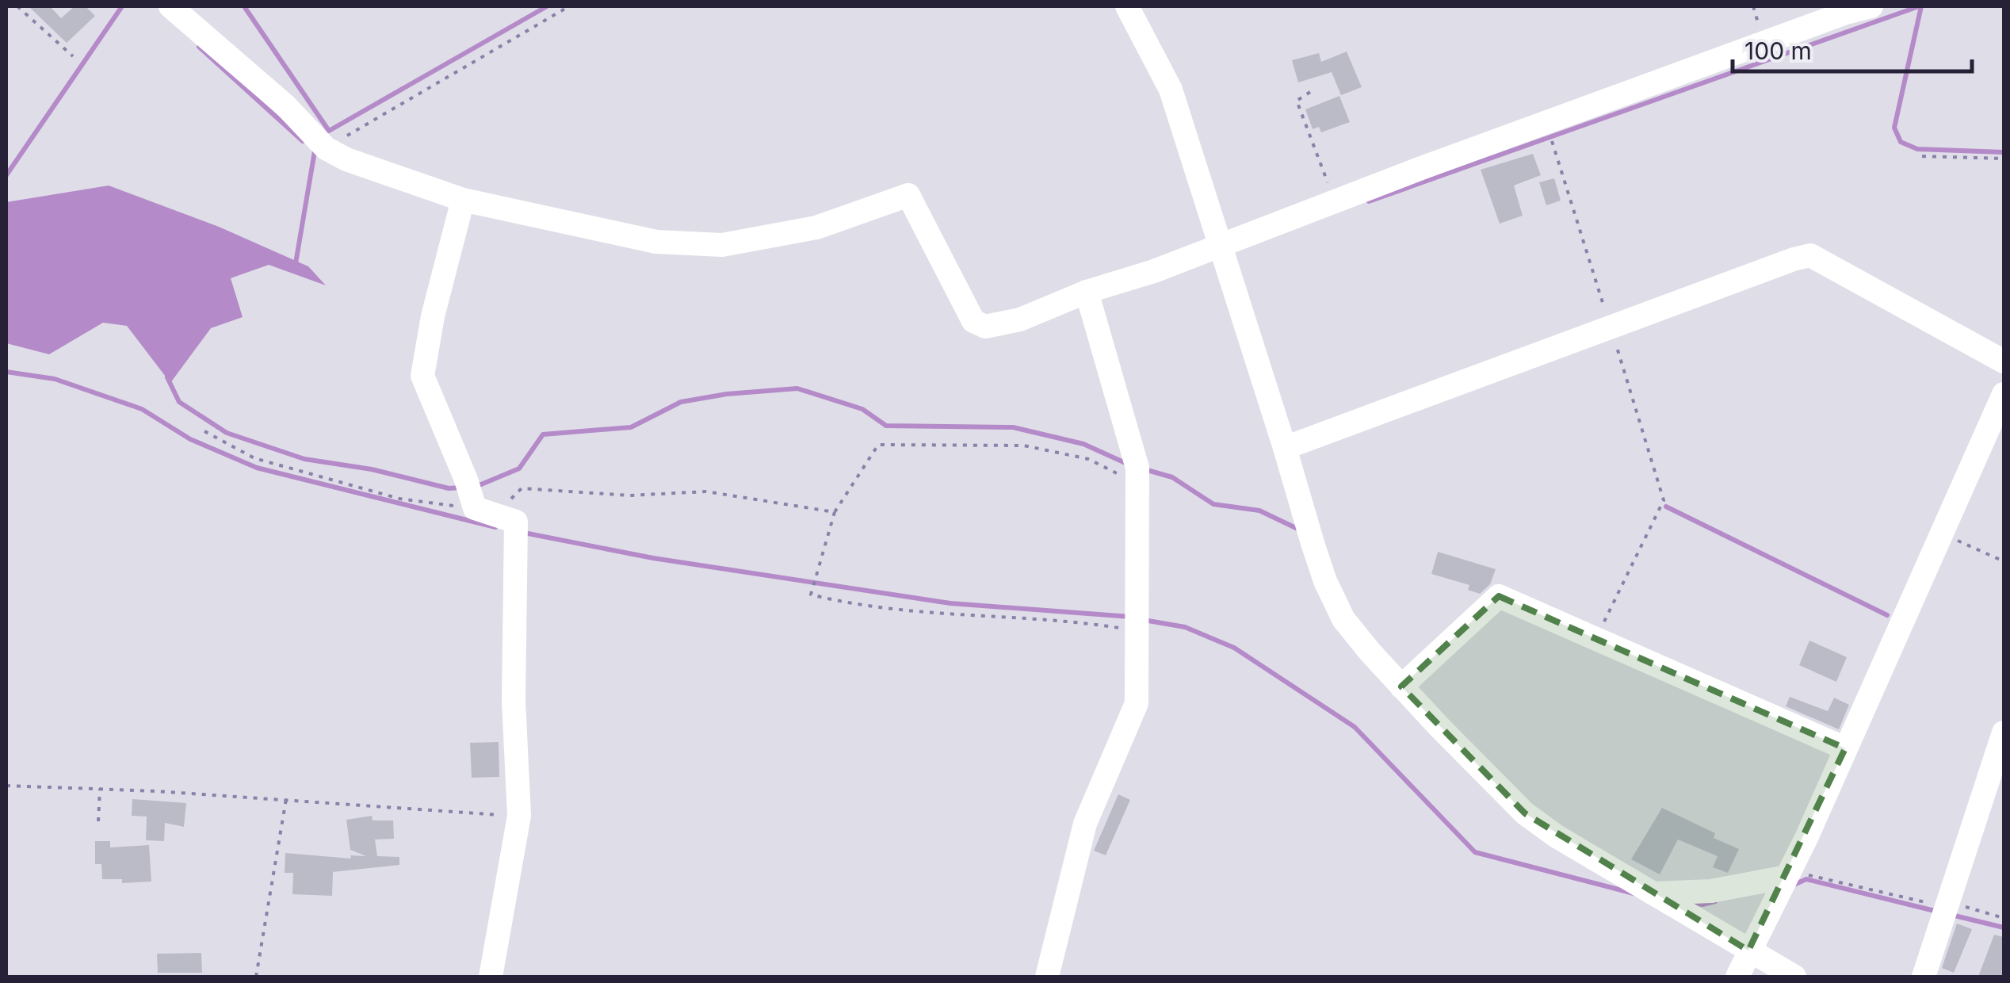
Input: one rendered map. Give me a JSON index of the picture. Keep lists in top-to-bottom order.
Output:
{
  "scale_bar": "100 m"
}
